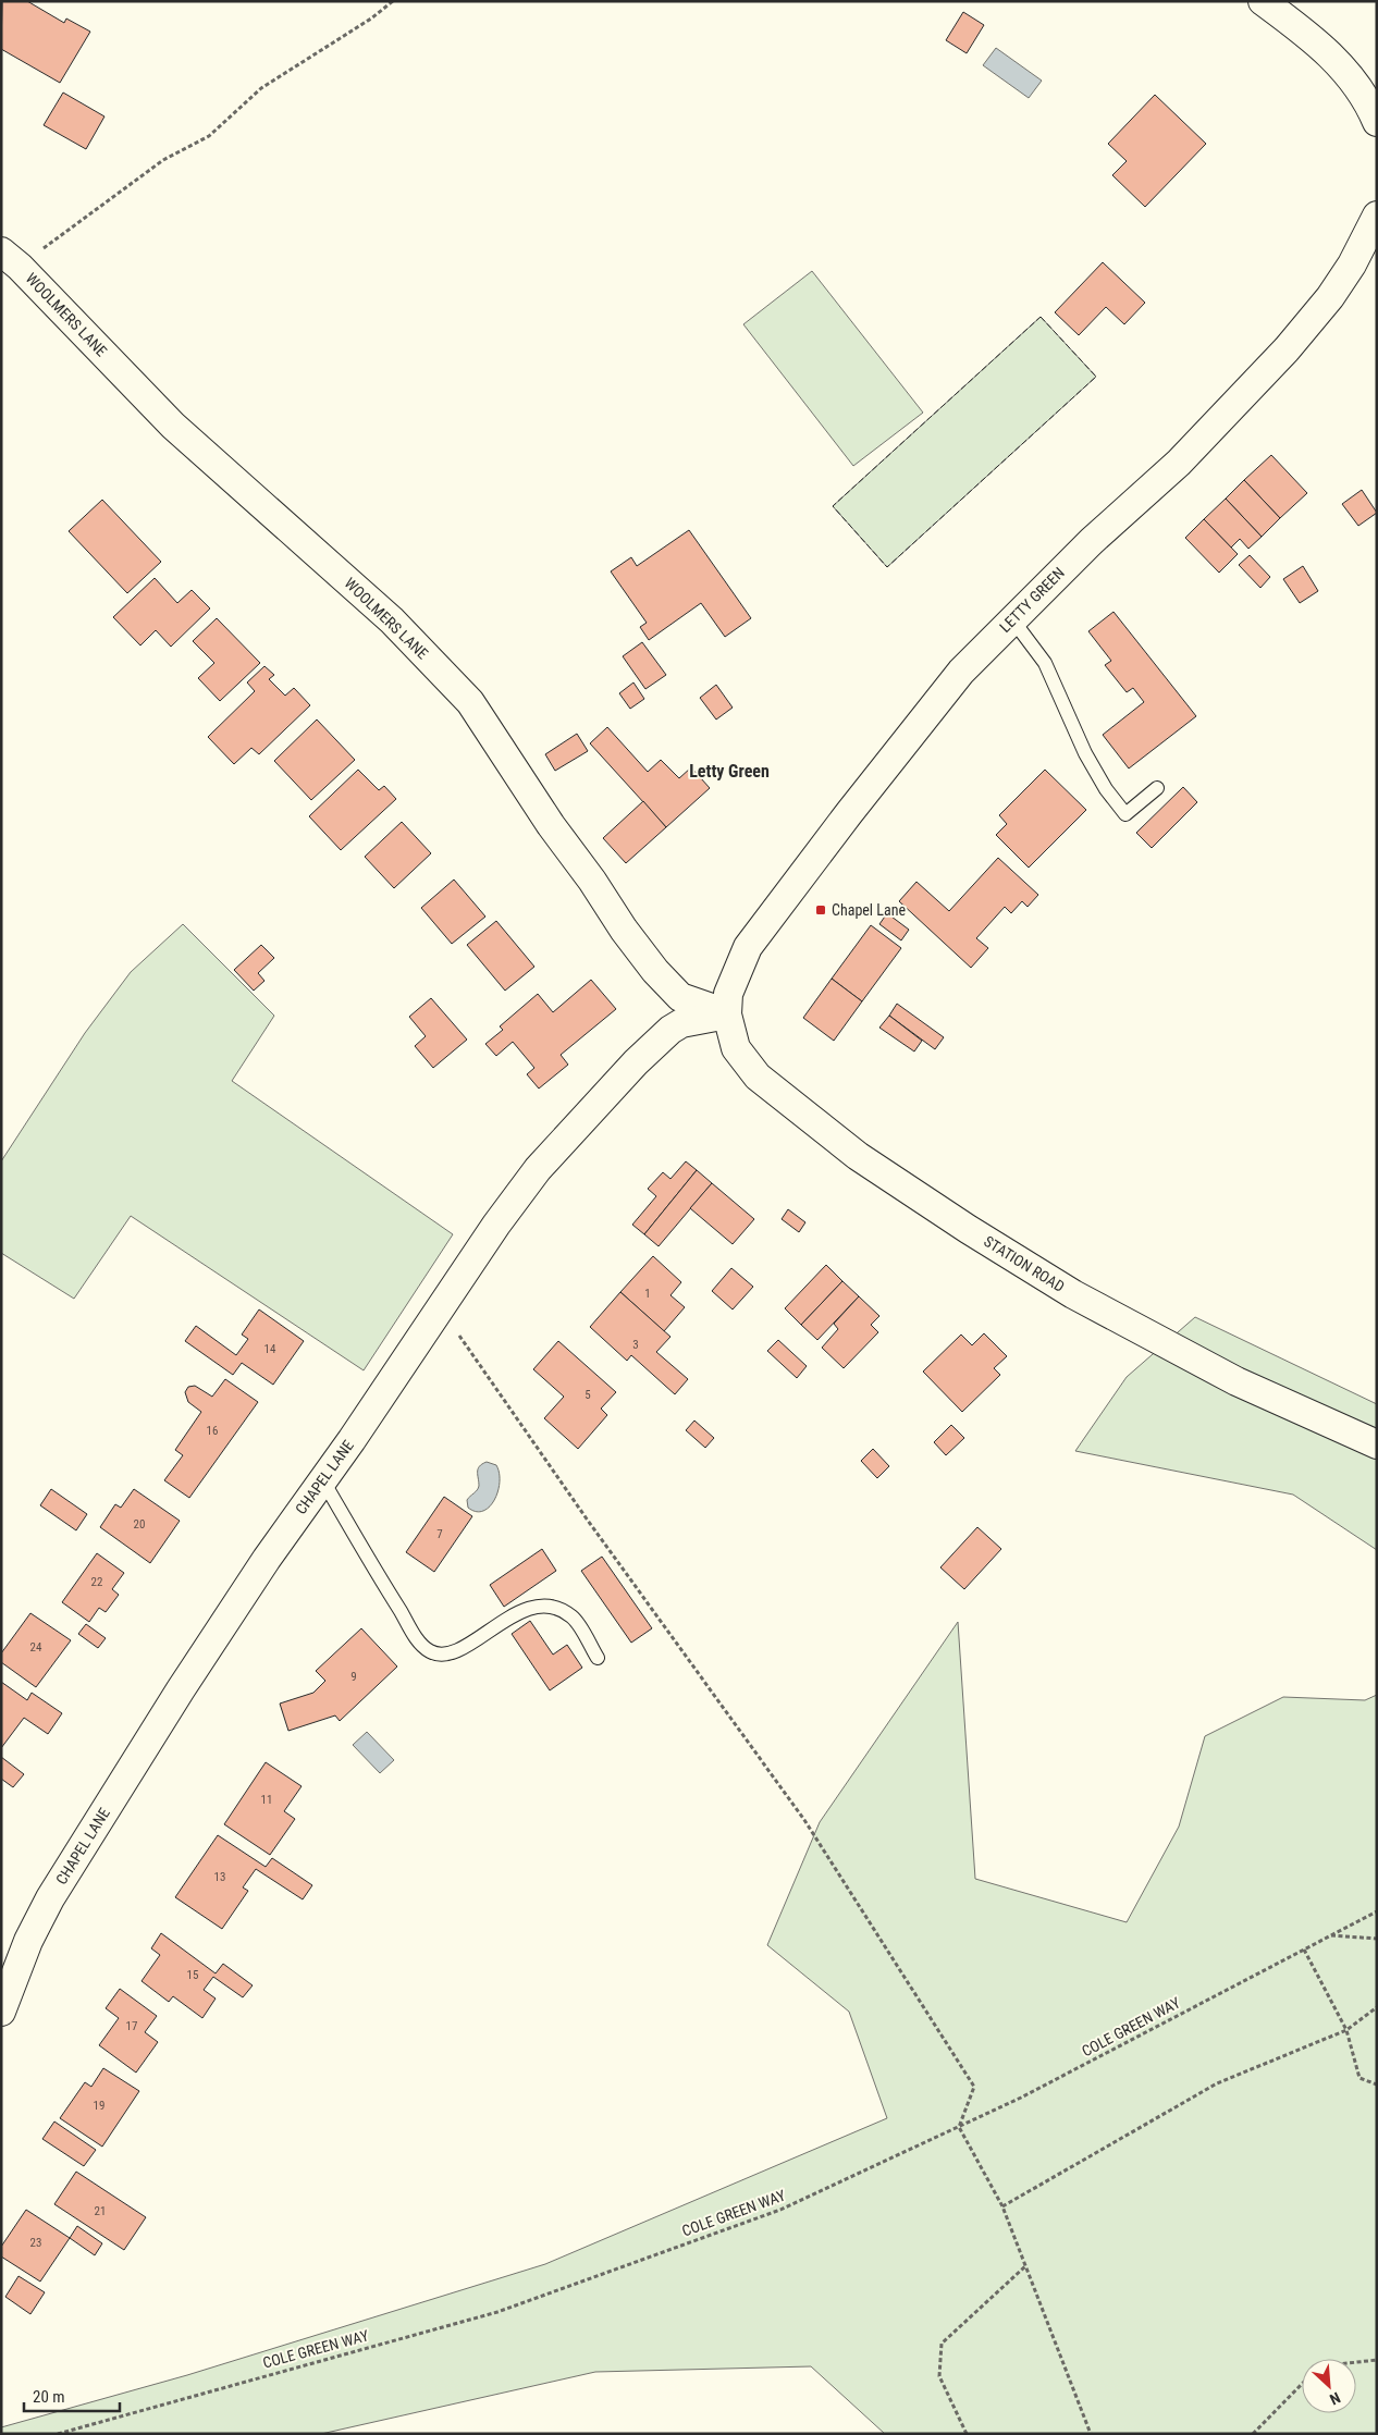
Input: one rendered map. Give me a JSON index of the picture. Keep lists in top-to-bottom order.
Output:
{
  "streets": {
    "street": [
      "WOOLMERS LANE",
      "LETTY GREEN",
      "STATION ROAD",
      "CHAPEL LANE"
    ],
    "path": ["COLE GREEN WAY"]
  },
  "crossings": [
    ["WOOLMERS LANE", "LETTY GREEN"],
    ["WOOLMERS LANE", "STATION ROAD"],
    ["WOOLMERS LANE", "CHAPEL LANE"],
    ["LETTY GREEN", "STATION ROAD"],
    ["LETTY GREEN", "CHAPEL LANE"],
    ["STATION ROAD", "CHAPEL LANE"]
  ],
  "districts": ["Letty Green"],
  "places": {
    "transit": ["Chapel Lane"]
  },
  "house_numbers": [
    "1",
    "3",
    "14",
    "5",
    "16",
    "20",
    "7",
    "22",
    "24",
    "9",
    "11",
    "13",
    "15",
    "17",
    "19",
    "21",
    "23"
  ],
  "scale_bar": "20 m",
  "north": "bottom right"
}
